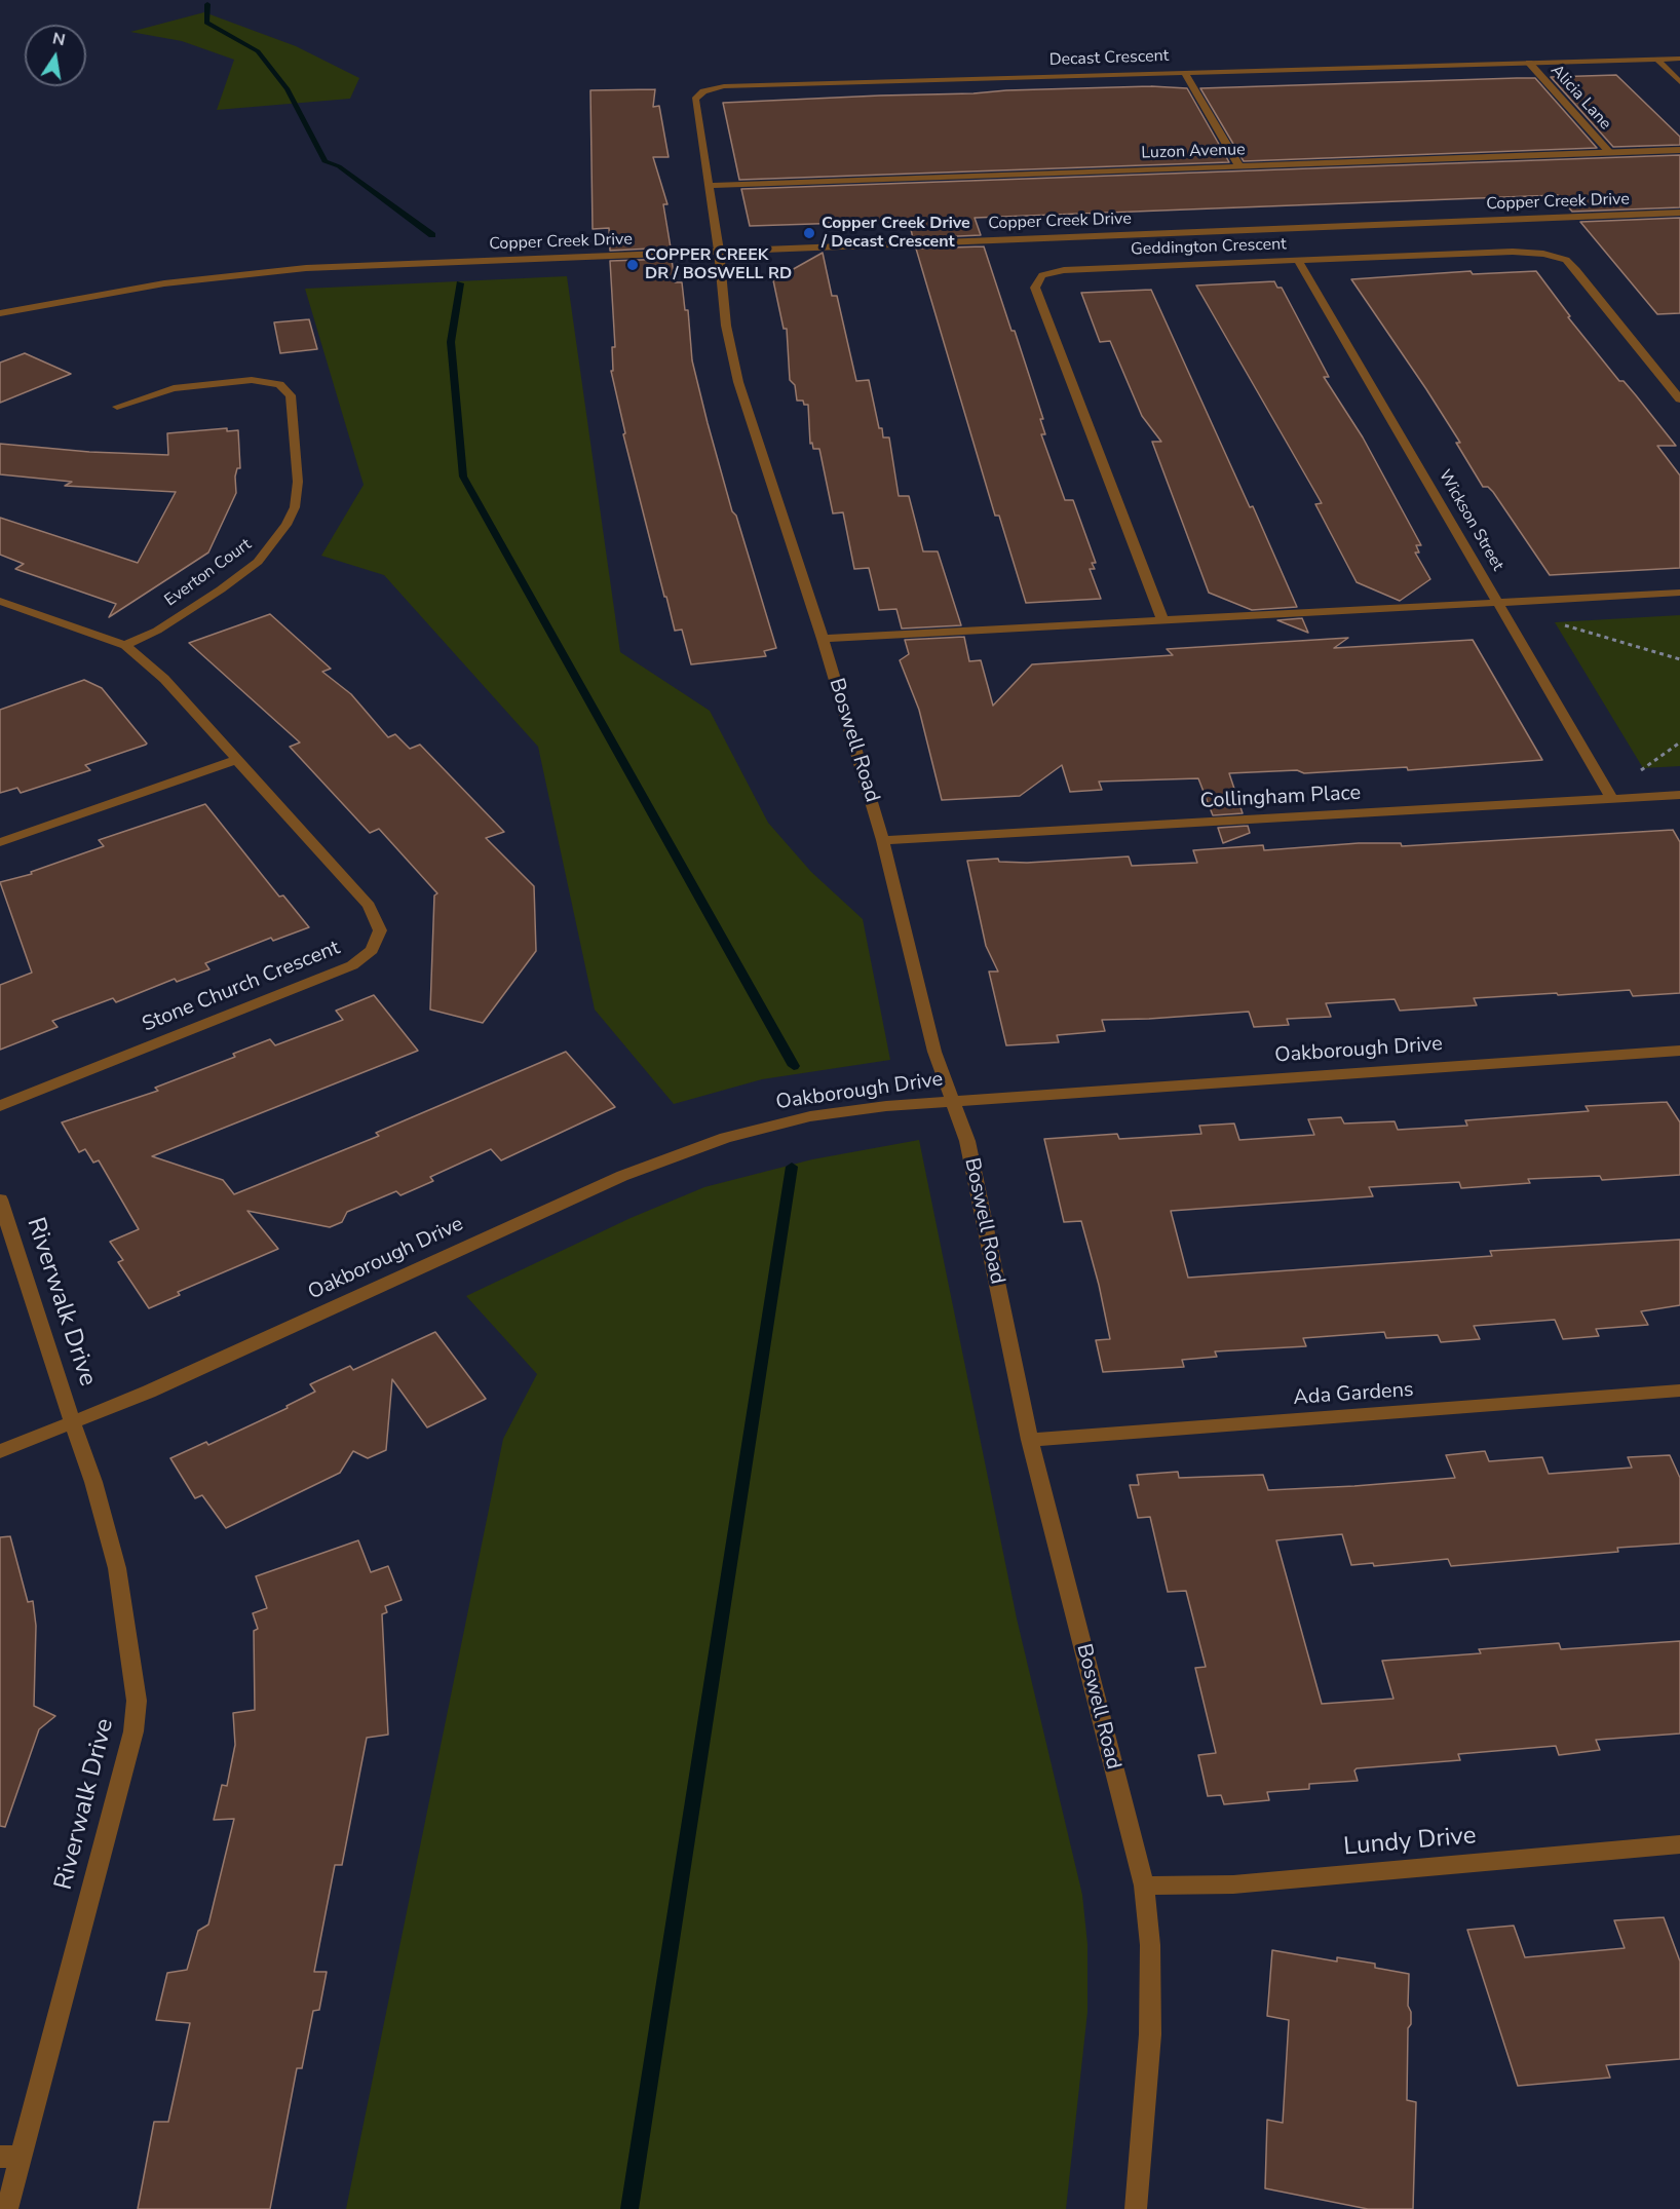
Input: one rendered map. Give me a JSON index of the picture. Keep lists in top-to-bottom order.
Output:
{
  "streets": {
    "street": [
      "Decast Crescent",
      "Alicia Lane",
      "Luzon Avenue",
      "Copper Creek Drive",
      "Geddington Crescent",
      "Wickson Street",
      "Everton Court",
      "Boswell Road",
      "Collingham Place",
      "Stone Church Crescent",
      "Oakborough Drive",
      "Riverwalk Drive",
      "Ada Gardens",
      "Lundy Drive"
    ]
  },
  "crossings": [
    ["Decast Crescent", "Alicia Lane"],
    ["Decast Crescent", "Luzon Avenue"],
    ["Decast Crescent", "Copper Creek Drive"],
    ["Decast Crescent", "Boswell Road"],
    ["Alicia Lane", "Luzon Avenue"],
    ["Copper Creek Drive", "Boswell Road"],
    ["Geddington Crescent", "Wickson Street"],
    ["Wickson Street", "Collingham Place"],
    ["Everton Court", "Stone Church Crescent"],
    ["Boswell Road", "Collingham Place"],
    ["Boswell Road", "Oakborough Drive"],
    ["Boswell Road", "Ada Gardens"],
    ["Boswell Road", "Lundy Drive"],
    ["Oakborough Drive", "Riverwalk Drive"]
  ],
  "places": ["Copper Creek Drive / Decast Crescent", "COPPER CREEK DR / BOSWELL RD"],
  "north": "top"
}
